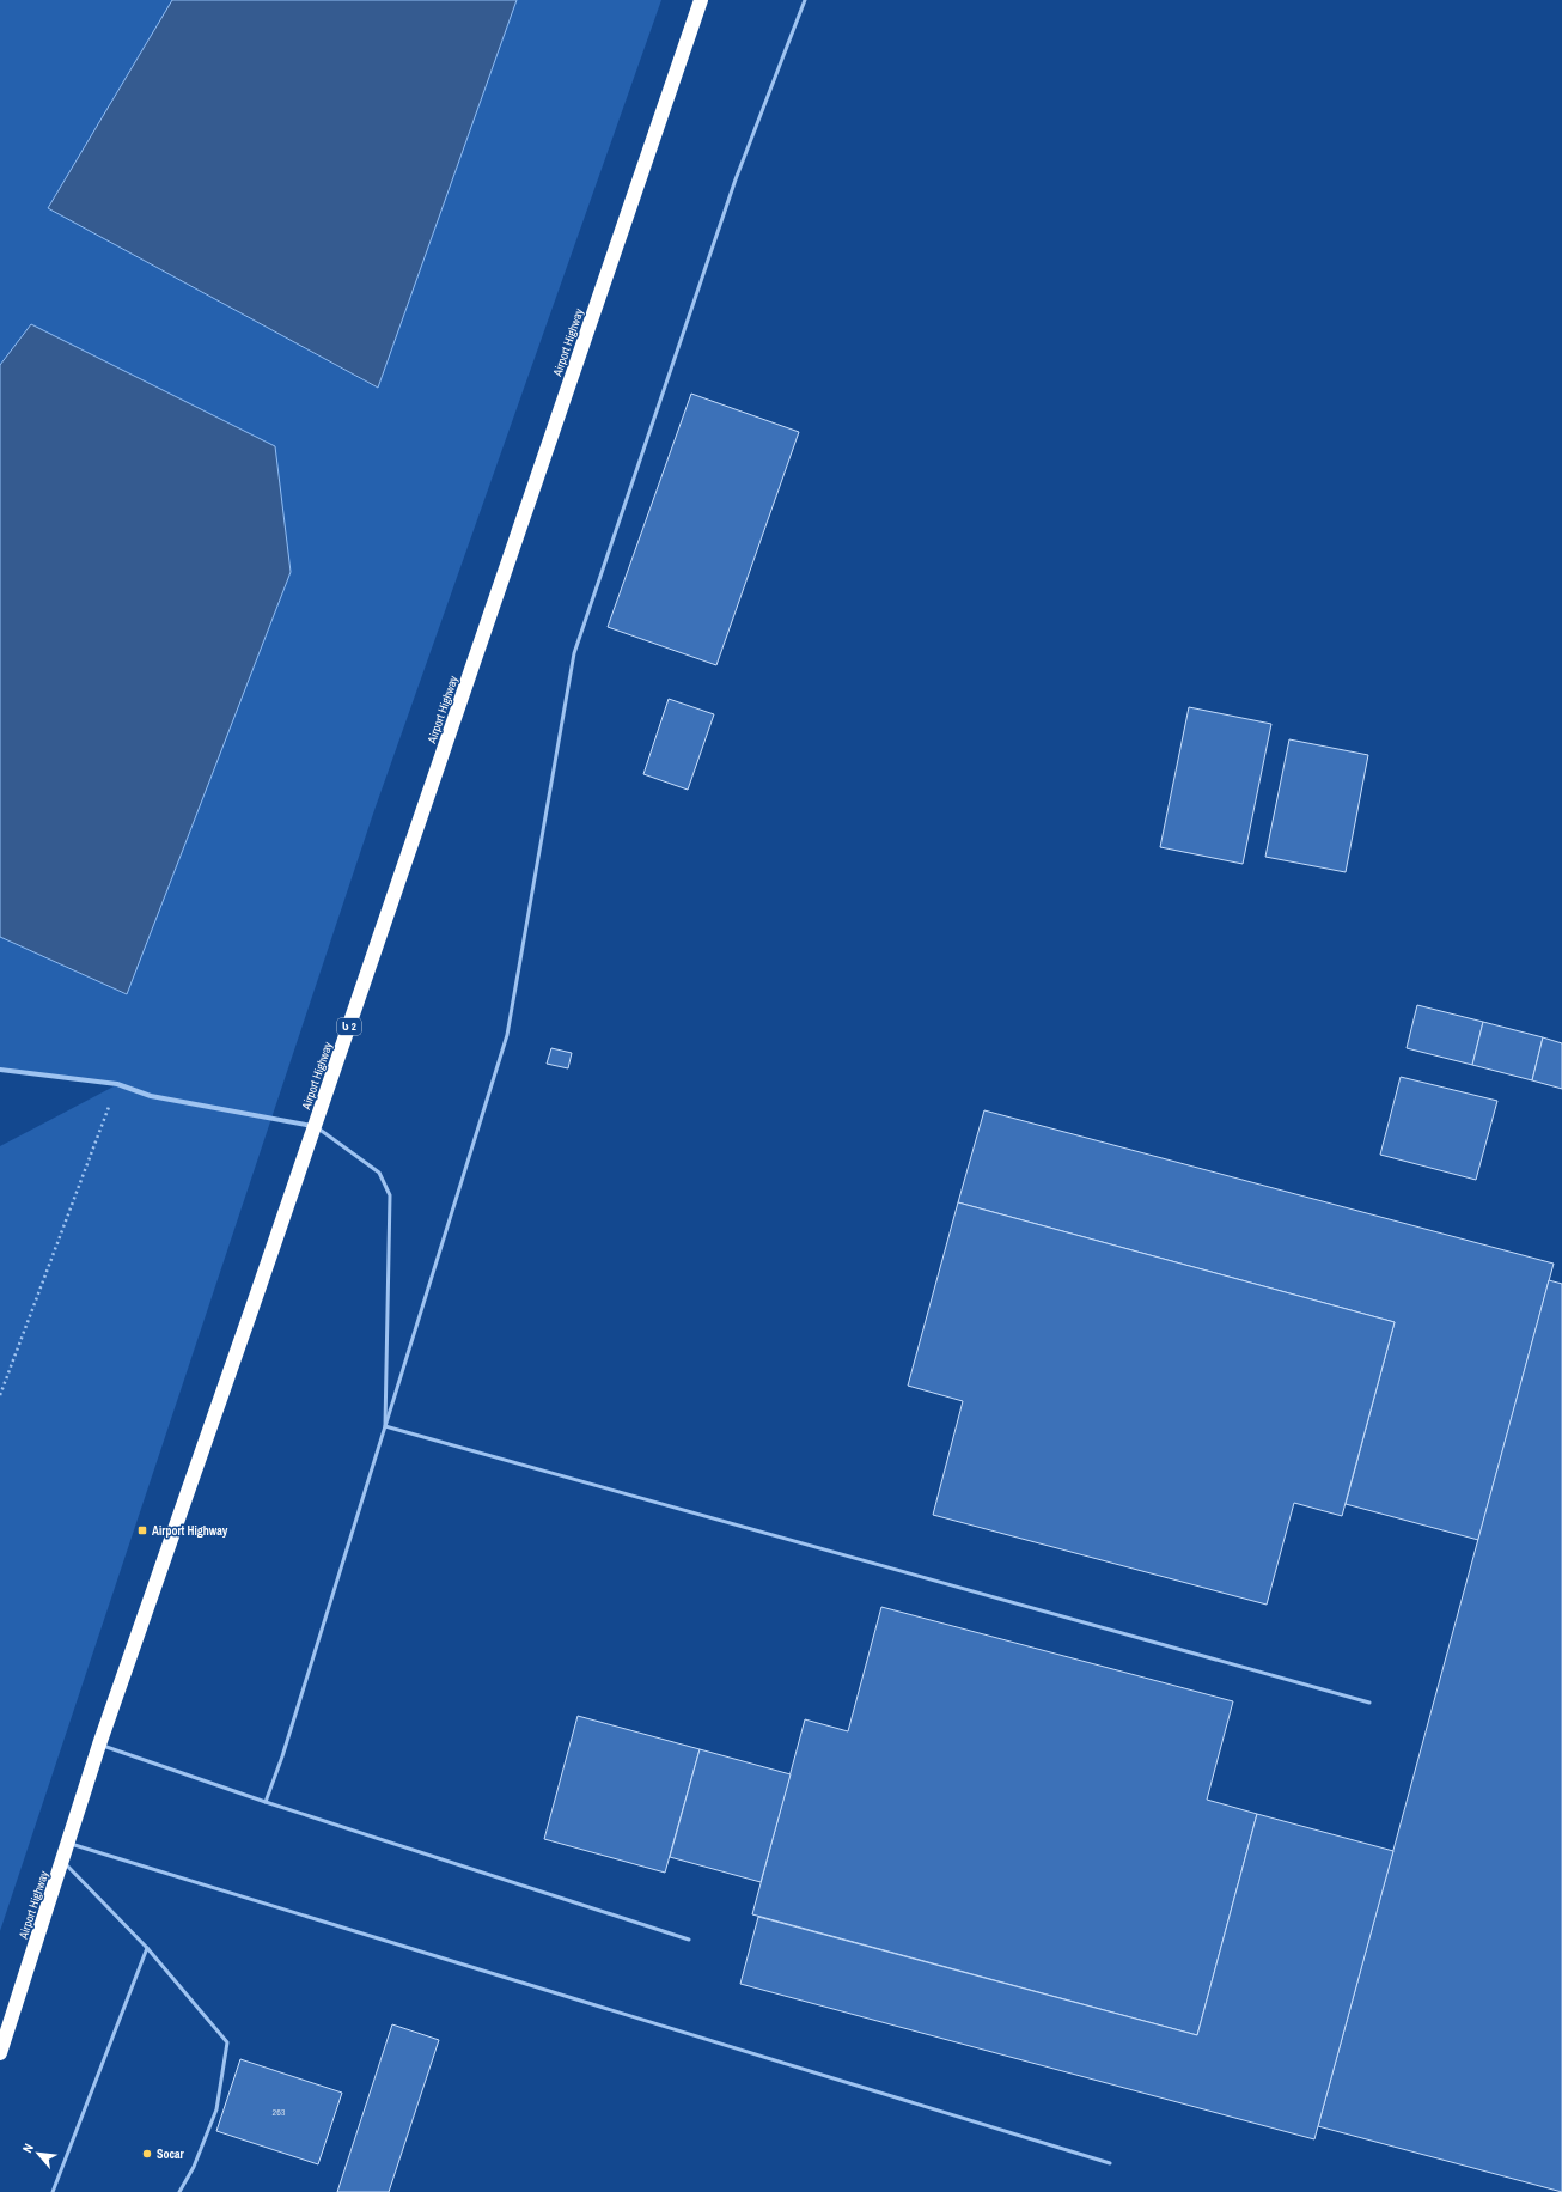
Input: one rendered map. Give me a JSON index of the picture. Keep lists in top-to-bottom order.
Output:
{
  "streets": {
    "highway": ["Airport Highway", "ს 2"]
  },
  "places": {
    "transit": ["Airport Highway"],
    "other": ["Socar"]
  },
  "house_numbers": ["263"],
  "north": "top left"
}
